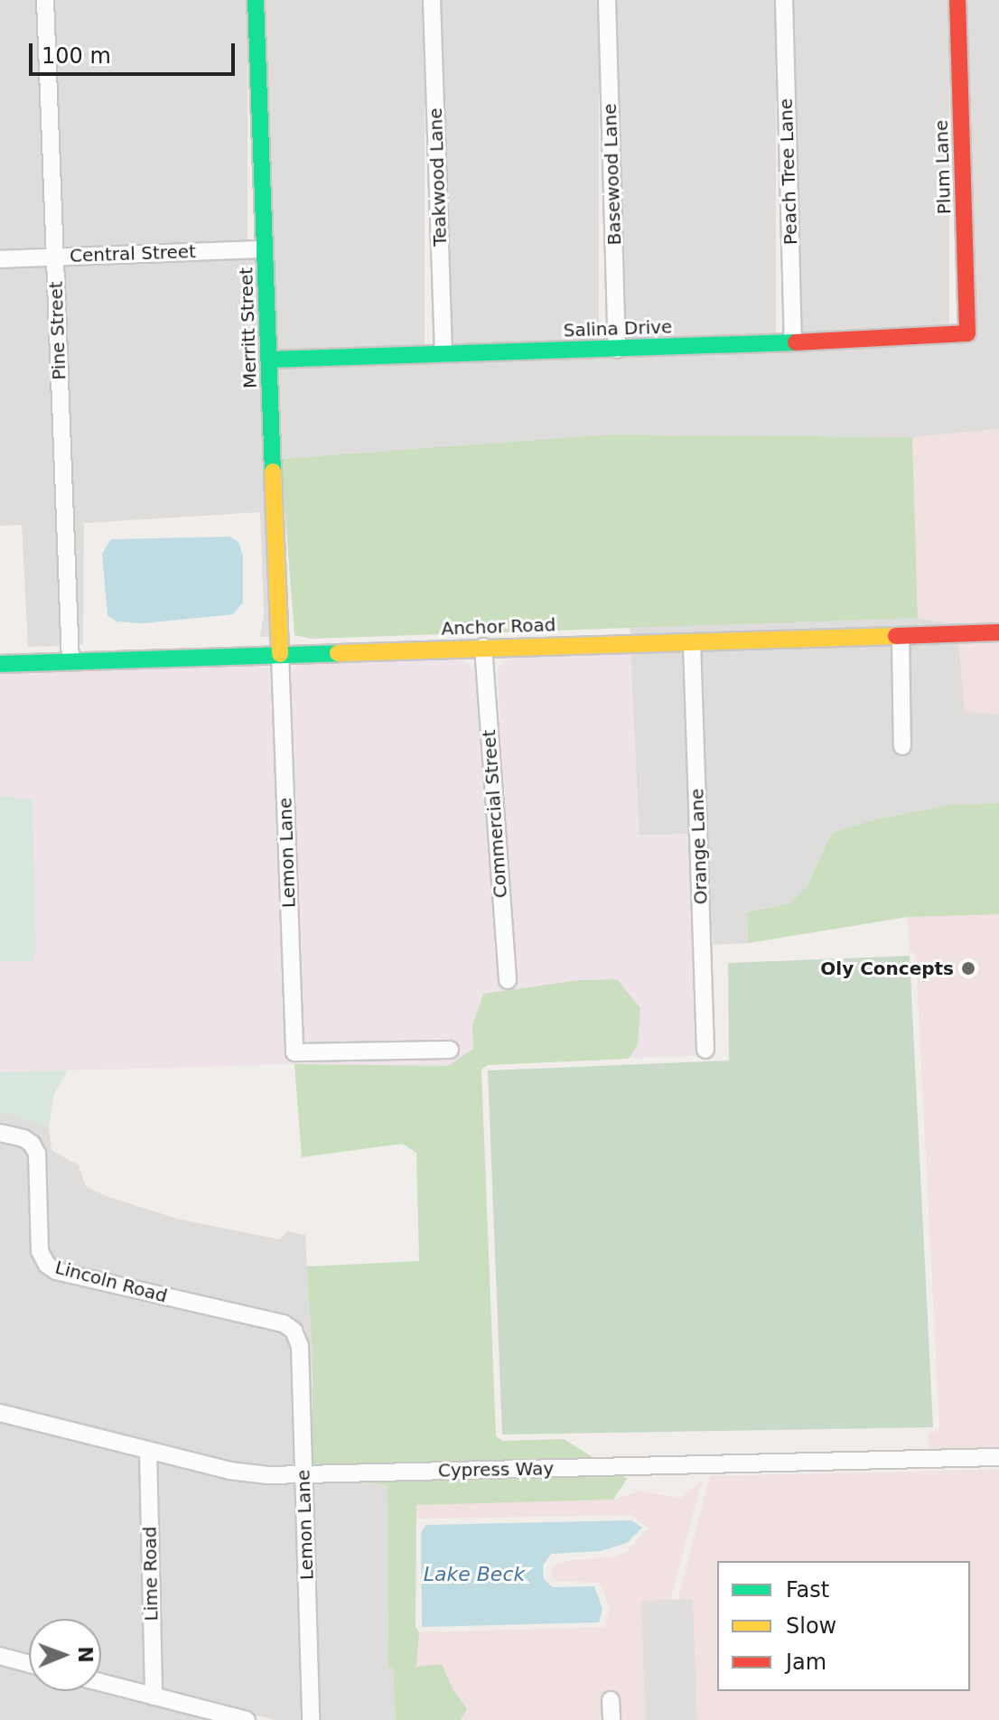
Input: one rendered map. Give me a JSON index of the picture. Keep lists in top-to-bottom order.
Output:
{
  "streets": {
    "street": [
      "Plum Lane",
      "Peach Tree Lane",
      "Basewood Lane",
      "Teakwood Lane",
      "Central Street",
      "Merritt Street",
      "Salina Drive",
      "Pine Street",
      "Anchor Road",
      "Commercial Street",
      "Orange Lane",
      "Lemon Lane",
      "Lincoln Road",
      "Cypress Way",
      "Lime Road"
    ]
  },
  "crossings": [
    ["Plum Lane", "Salina Drive"],
    ["Peach Tree Lane", "Salina Drive"],
    ["Basewood Lane", "Salina Drive"],
    ["Teakwood Lane", "Salina Drive"],
    ["Central Street", "Merritt Street"],
    ["Central Street", "Pine Street"],
    ["Merritt Street", "Salina Drive"],
    ["Merritt Street", "Anchor Road"],
    ["Merritt Street", "Lemon Lane"],
    ["Pine Street", "Anchor Road"],
    ["Anchor Road", "Commercial Street"],
    ["Anchor Road", "Orange Lane"],
    ["Anchor Road", "Lemon Lane"],
    ["Lemon Lane", "Lincoln Road"],
    ["Lemon Lane", "Cypress Way"],
    ["Cypress Way", "Lime Road"]
  ],
  "water": ["Lake Beck"],
  "places": ["Oly Concepts"],
  "legend": ["Fast", "Slow", "Jam"],
  "scale_bar": "100 m",
  "north": "right"
}
